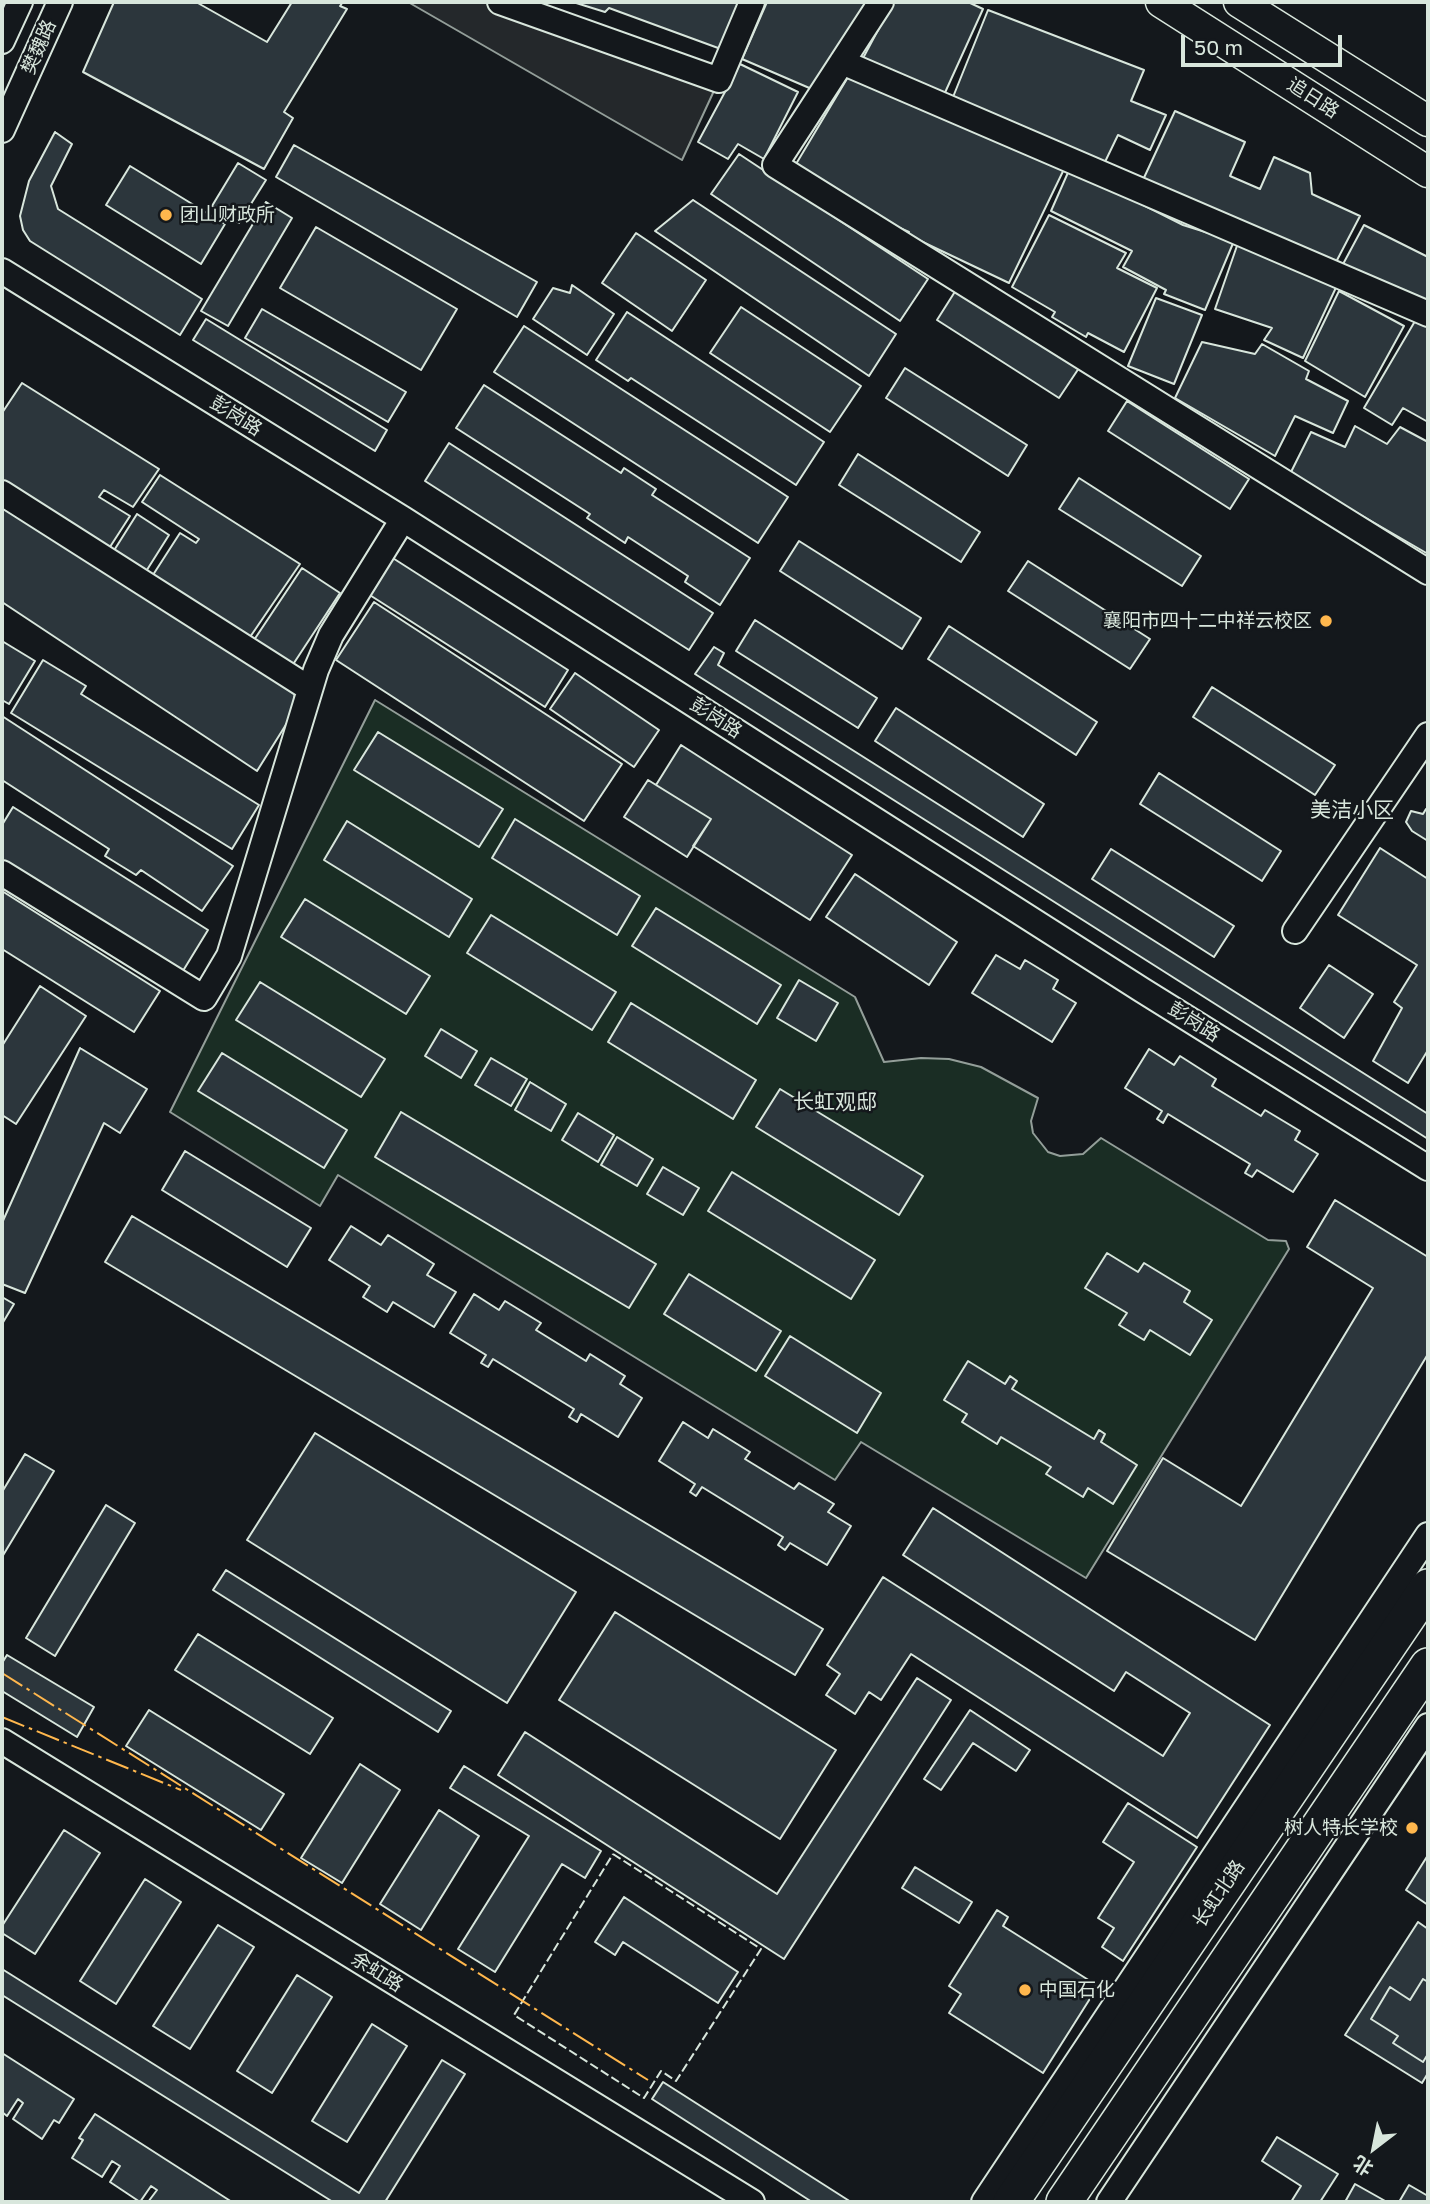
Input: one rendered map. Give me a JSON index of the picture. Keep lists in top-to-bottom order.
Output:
{
  "streets": {
    "highway": ["长虹北路"],
    "main road": ["追日路"],
    "street": ["樊魏路", "彭岗路", "余虹路"]
  },
  "districts": ["美洁小区", "长虹观邸"],
  "places": [
    "团山财政所",
    "襄阳市四十二中祥云校区",
    "树人特长学校",
    "中国石化"
  ],
  "scale_bar": "50 m",
  "north": "bottom left"
}
